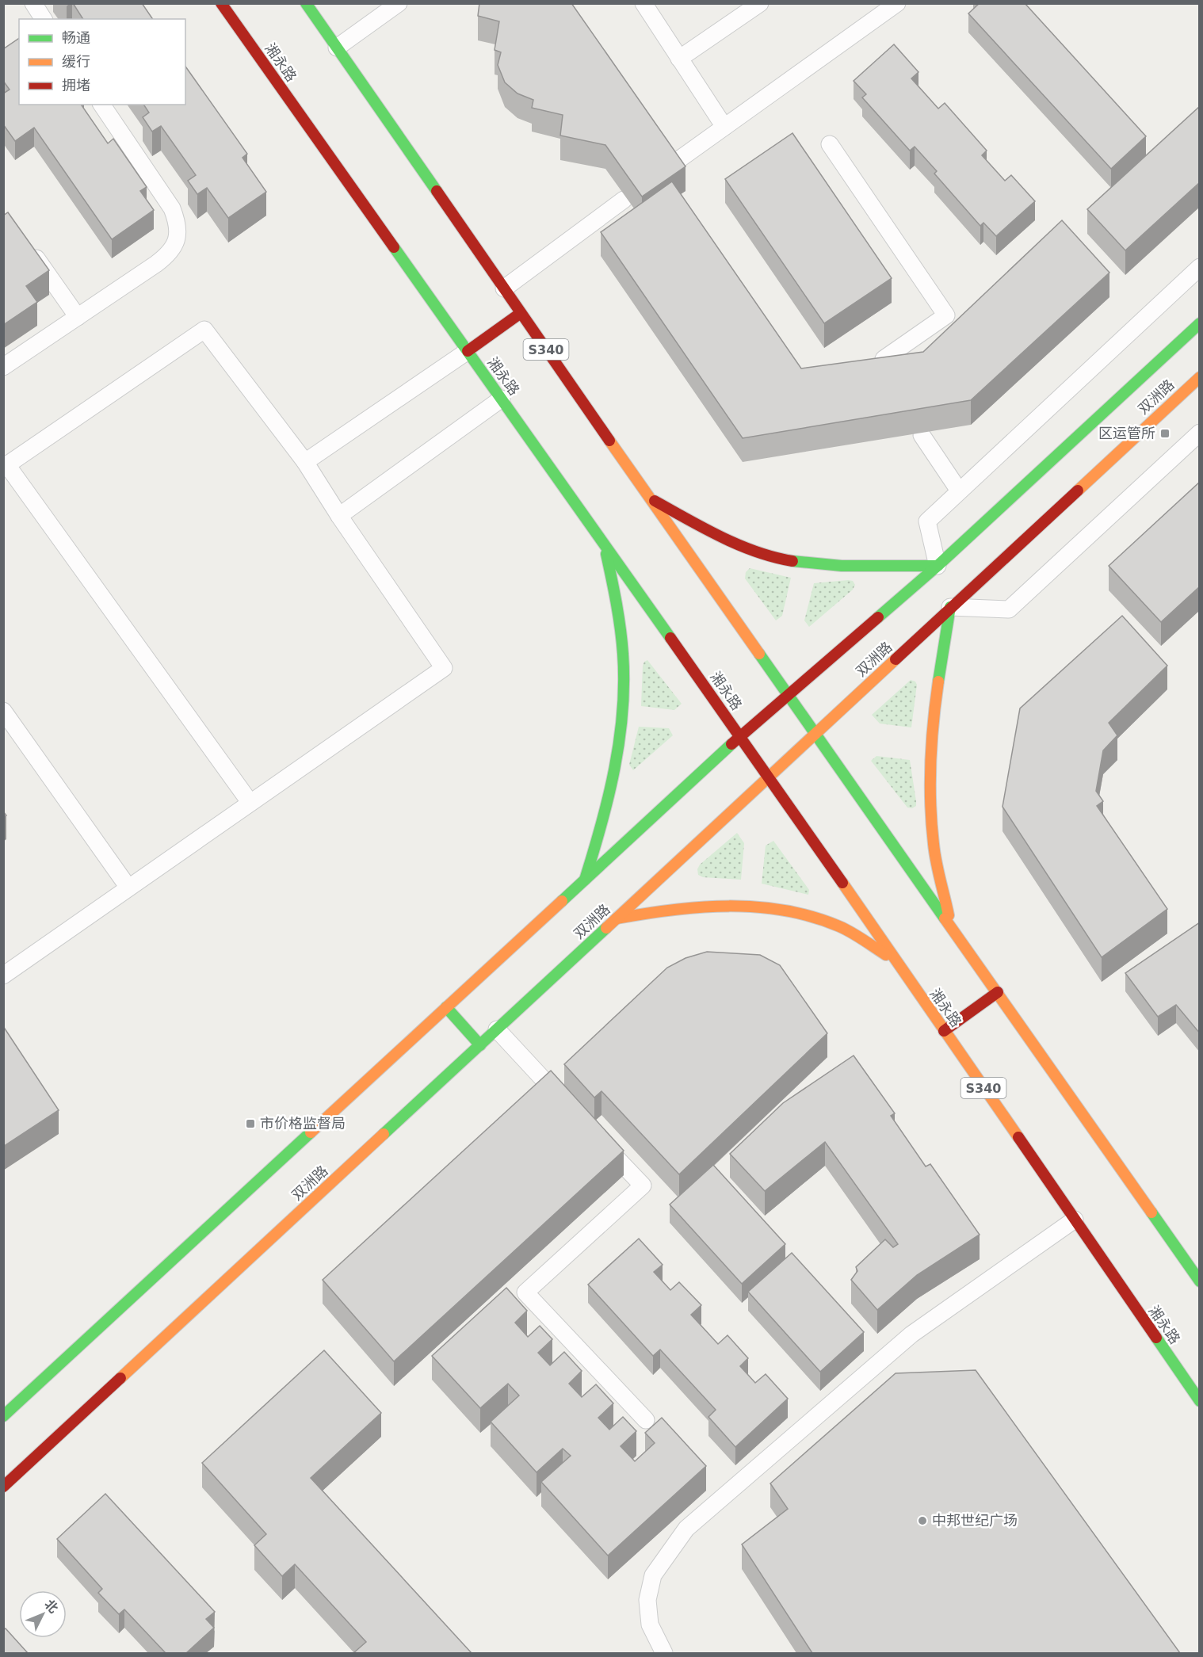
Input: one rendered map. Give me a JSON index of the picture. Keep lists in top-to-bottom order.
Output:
{
  "streets": {
    "main road": ["湘永路", "S340", "双洲路"]
  },
  "crossings": [
    ["湘永路", "双洲路"],
    ["S340", "双洲路"]
  ],
  "places": {
    "transit": ["区运管所", "市价格监督局"],
    "other": ["中邦世纪广场"]
  },
  "legend": ["畅通", "缓行", "拥堵"],
  "north": "top right"
}
